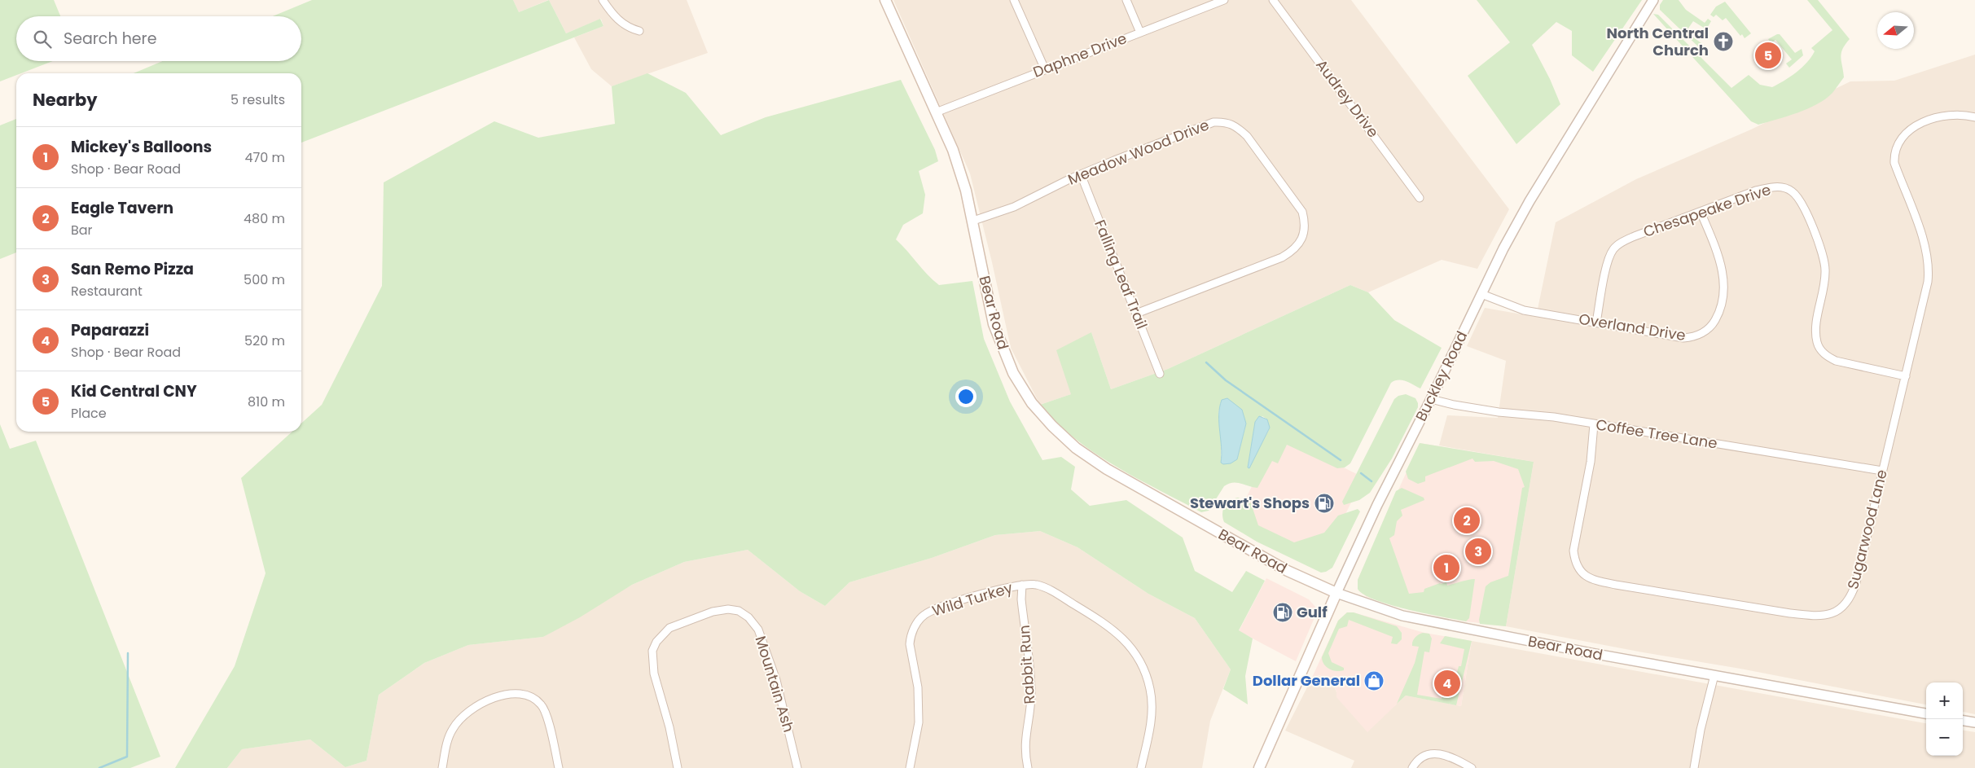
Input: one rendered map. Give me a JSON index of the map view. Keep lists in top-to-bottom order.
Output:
{
  "streets": {
    "main road": ["Bear Road", "Buckley Road"],
    "street": [
      "Daphne Drive",
      "Audrey Drive",
      "Meadow Wood Drive",
      "Chesapeake Drive",
      "Falling Leaf Trail",
      "Overland Drive",
      "Coffee Tree Lane",
      "Sugarwood Lane",
      "Wild Turkey",
      "Rabbit Run",
      "Mountain Ash"
    ]
  },
  "crossings": [
    ["Daphne Drive", "Bear Road"],
    ["Meadow Wood Drive", "Falling Leaf Trail"],
    ["Meadow Wood Drive", "Bear Road"],
    ["Chesapeake Drive", "Overland Drive"],
    ["Chesapeake Drive", "Sugarwood Lane"],
    ["Bear Road", "Buckley Road"],
    ["Overland Drive", "Buckley Road"],
    ["Buckley Road", "Coffee Tree Lane"],
    ["Coffee Tree Lane", "Sugarwood Lane"],
    ["Wild Turkey", "Rabbit Run"]
  ],
  "places": {
    "church": ["North Central Church"],
    "fuel station": ["Stewart's Shops", "Gulf"],
    "shop": ["Dollar General"]
  },
  "north": "left",
  "page": {
    "search": "Search here",
    "pins": [
      "5",
      "2",
      "3",
      "1",
      "4"
    ],
    "heading": ["Nearby", "5 results"],
    "list": [
      {
        "mark": "1",
        "name": "Mickey's Balloons",
        "note": "Shop · Bear Road",
        "value": "470 m"
      },
      {
        "mark": "2",
        "name": "Eagle Tavern",
        "note": "Bar",
        "value": "480 m"
      },
      {
        "mark": "3",
        "name": "San Remo Pizza",
        "note": "Restaurant",
        "value": "500 m"
      },
      {
        "mark": "4",
        "name": "Paparazzi",
        "note": "Shop · Bear Road",
        "value": "520 m"
      },
      {
        "mark": "5",
        "name": "Kid Central CNY",
        "note": "Place",
        "value": "810 m"
      }
    ],
    "map_buttons": ["+", "−"]
  }
}
